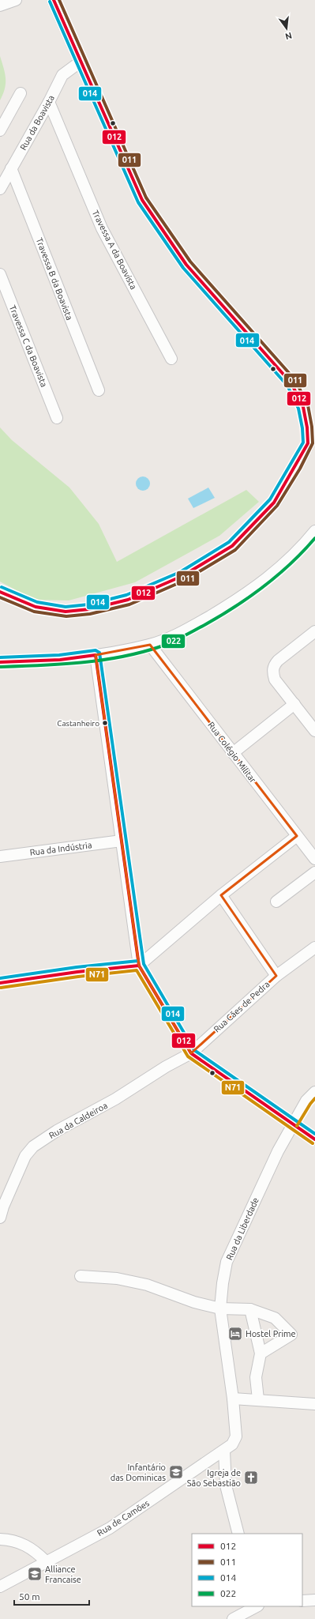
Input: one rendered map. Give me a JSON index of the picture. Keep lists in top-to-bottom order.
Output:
{
  "streets": {
    "street": [
      "Rua da Boavista",
      "Travessa A da Boavista",
      "Travessa B da Boavista",
      "Travessa C da Boavista",
      "Rua Colégio Militar",
      "Rua da Indústria",
      "Rua Cães de Pedra",
      "Rua da Caldeiroa",
      "Rua da Liberdade",
      "Rua de Camões"
    ]
  },
  "crossings": [
    ["Rua da Boavista", "Travessa A da Boavista"],
    ["Rua da Boavista", "Travessa B da Boavista"],
    ["Rua Cães de Pedra", "Rua da Caldeiroa"],
    ["Rua da Liberdade", "Rua de Camões"]
  ],
  "places": {
    "other": ["Castanheiro"],
    "hotel": ["Hostel Prime"],
    "school or university": ["Infantário das Dominicas", "Alliance Francaise"],
    "church": ["Igreja de São Sebastião"]
  },
  "lines": [
    "transit line 012",
    "transit line 011",
    "transit line 014",
    "transit line 022",
    "transit line N71"
  ],
  "legend": [
    "012",
    "011",
    "014",
    "022"
  ],
  "scale_bar": "50 m",
  "north": "bottom"
}
